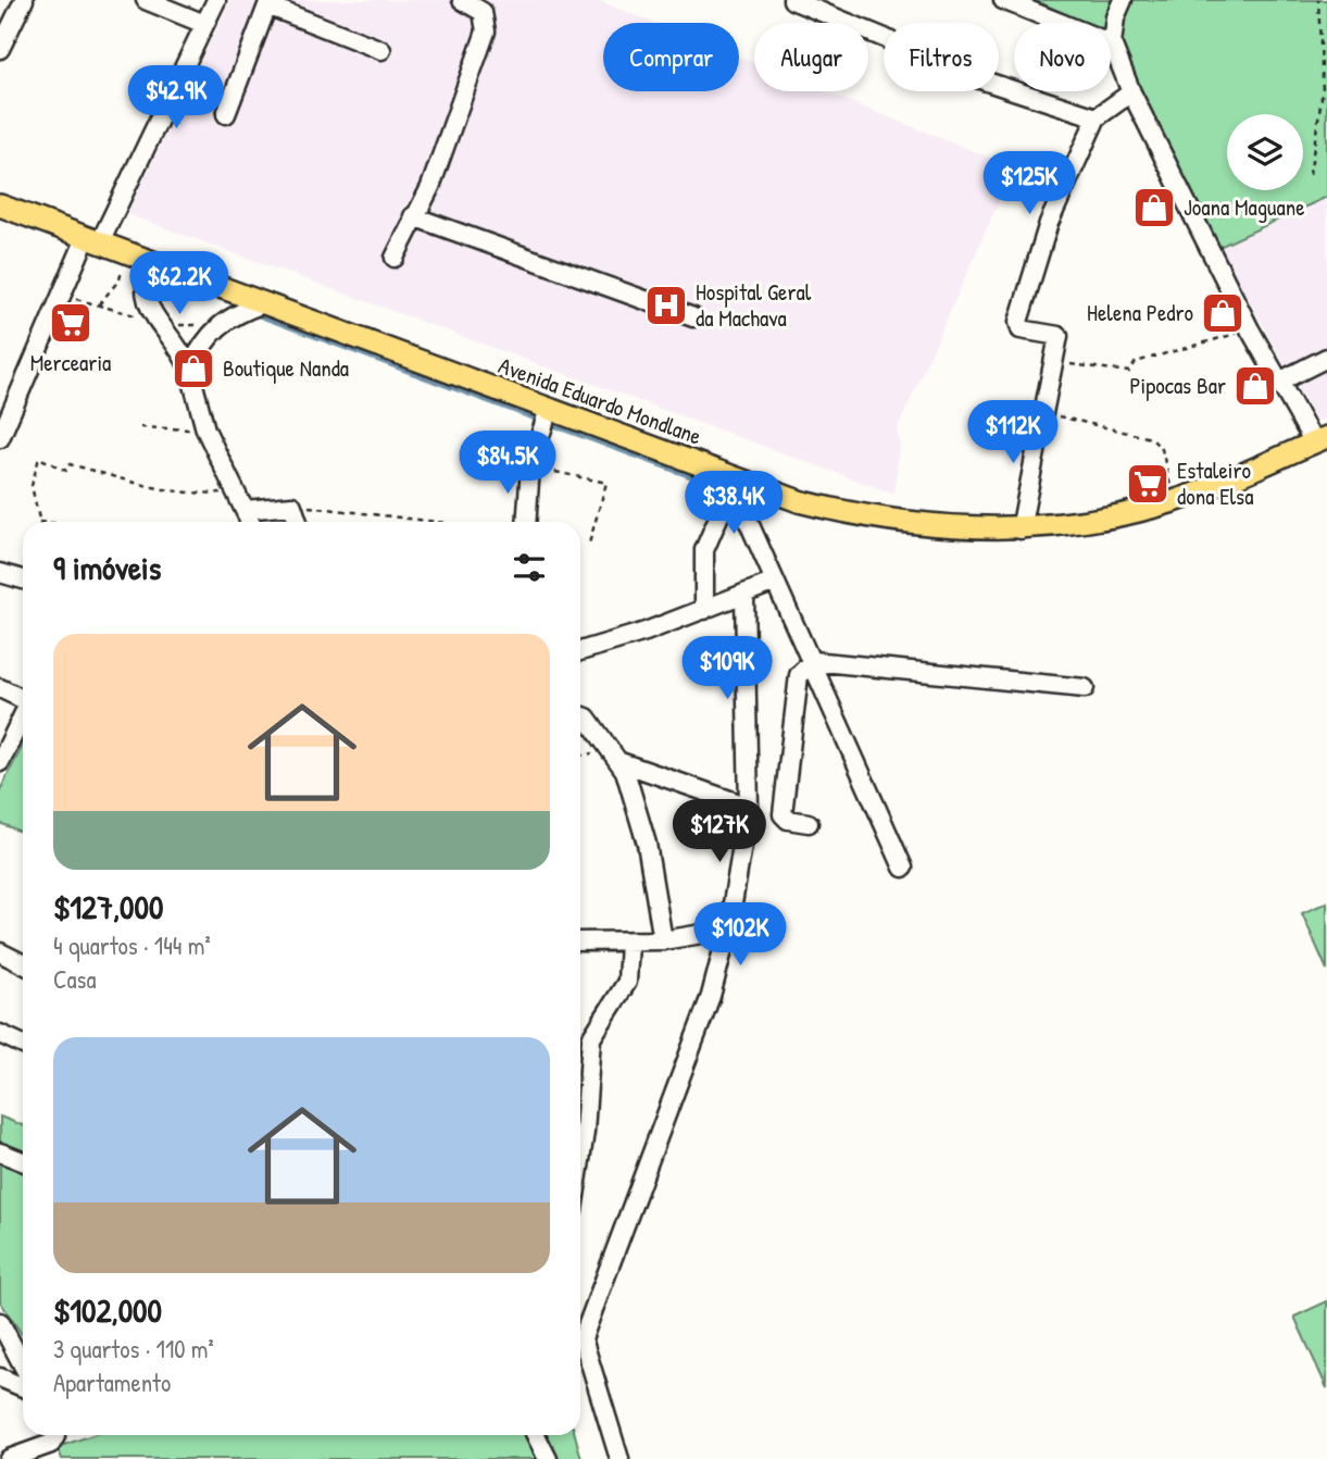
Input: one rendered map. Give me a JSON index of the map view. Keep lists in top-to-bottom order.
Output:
{
  "streets": {
    "main road": ["Avenida Eduardo Mondlane"]
  },
  "places": {
    "shop": [
      "Joana Maguane",
      "Helena Pedro",
      "Boutique Nanda",
      "Pipocas Bar"
    ],
    "hospital": ["Hospital Geral da Machava"],
    "supermarket": ["Mercearia", "Estaleiro dona Elsa"]
  },
  "page": {
    "chip": [
      "Comprar",
      "Alugar",
      "Filtros",
      "Novo"
    ],
    "price": [
      "$42.9K",
      "$125K",
      "$62.2K",
      "$112K",
      "$84.5K",
      "$38.4K",
      "$109K",
      "$127K",
      "$102K"
    ],
    "heading": "9 imóveis",
    "list": [
      {
        "name": "$127,000",
        "note": "4 quartos · 144 m² · Casa"
      },
      {
        "name": "$102,000",
        "note": "3 quartos · 110 m² · Apartamento"
      }
    ]
  }
}
